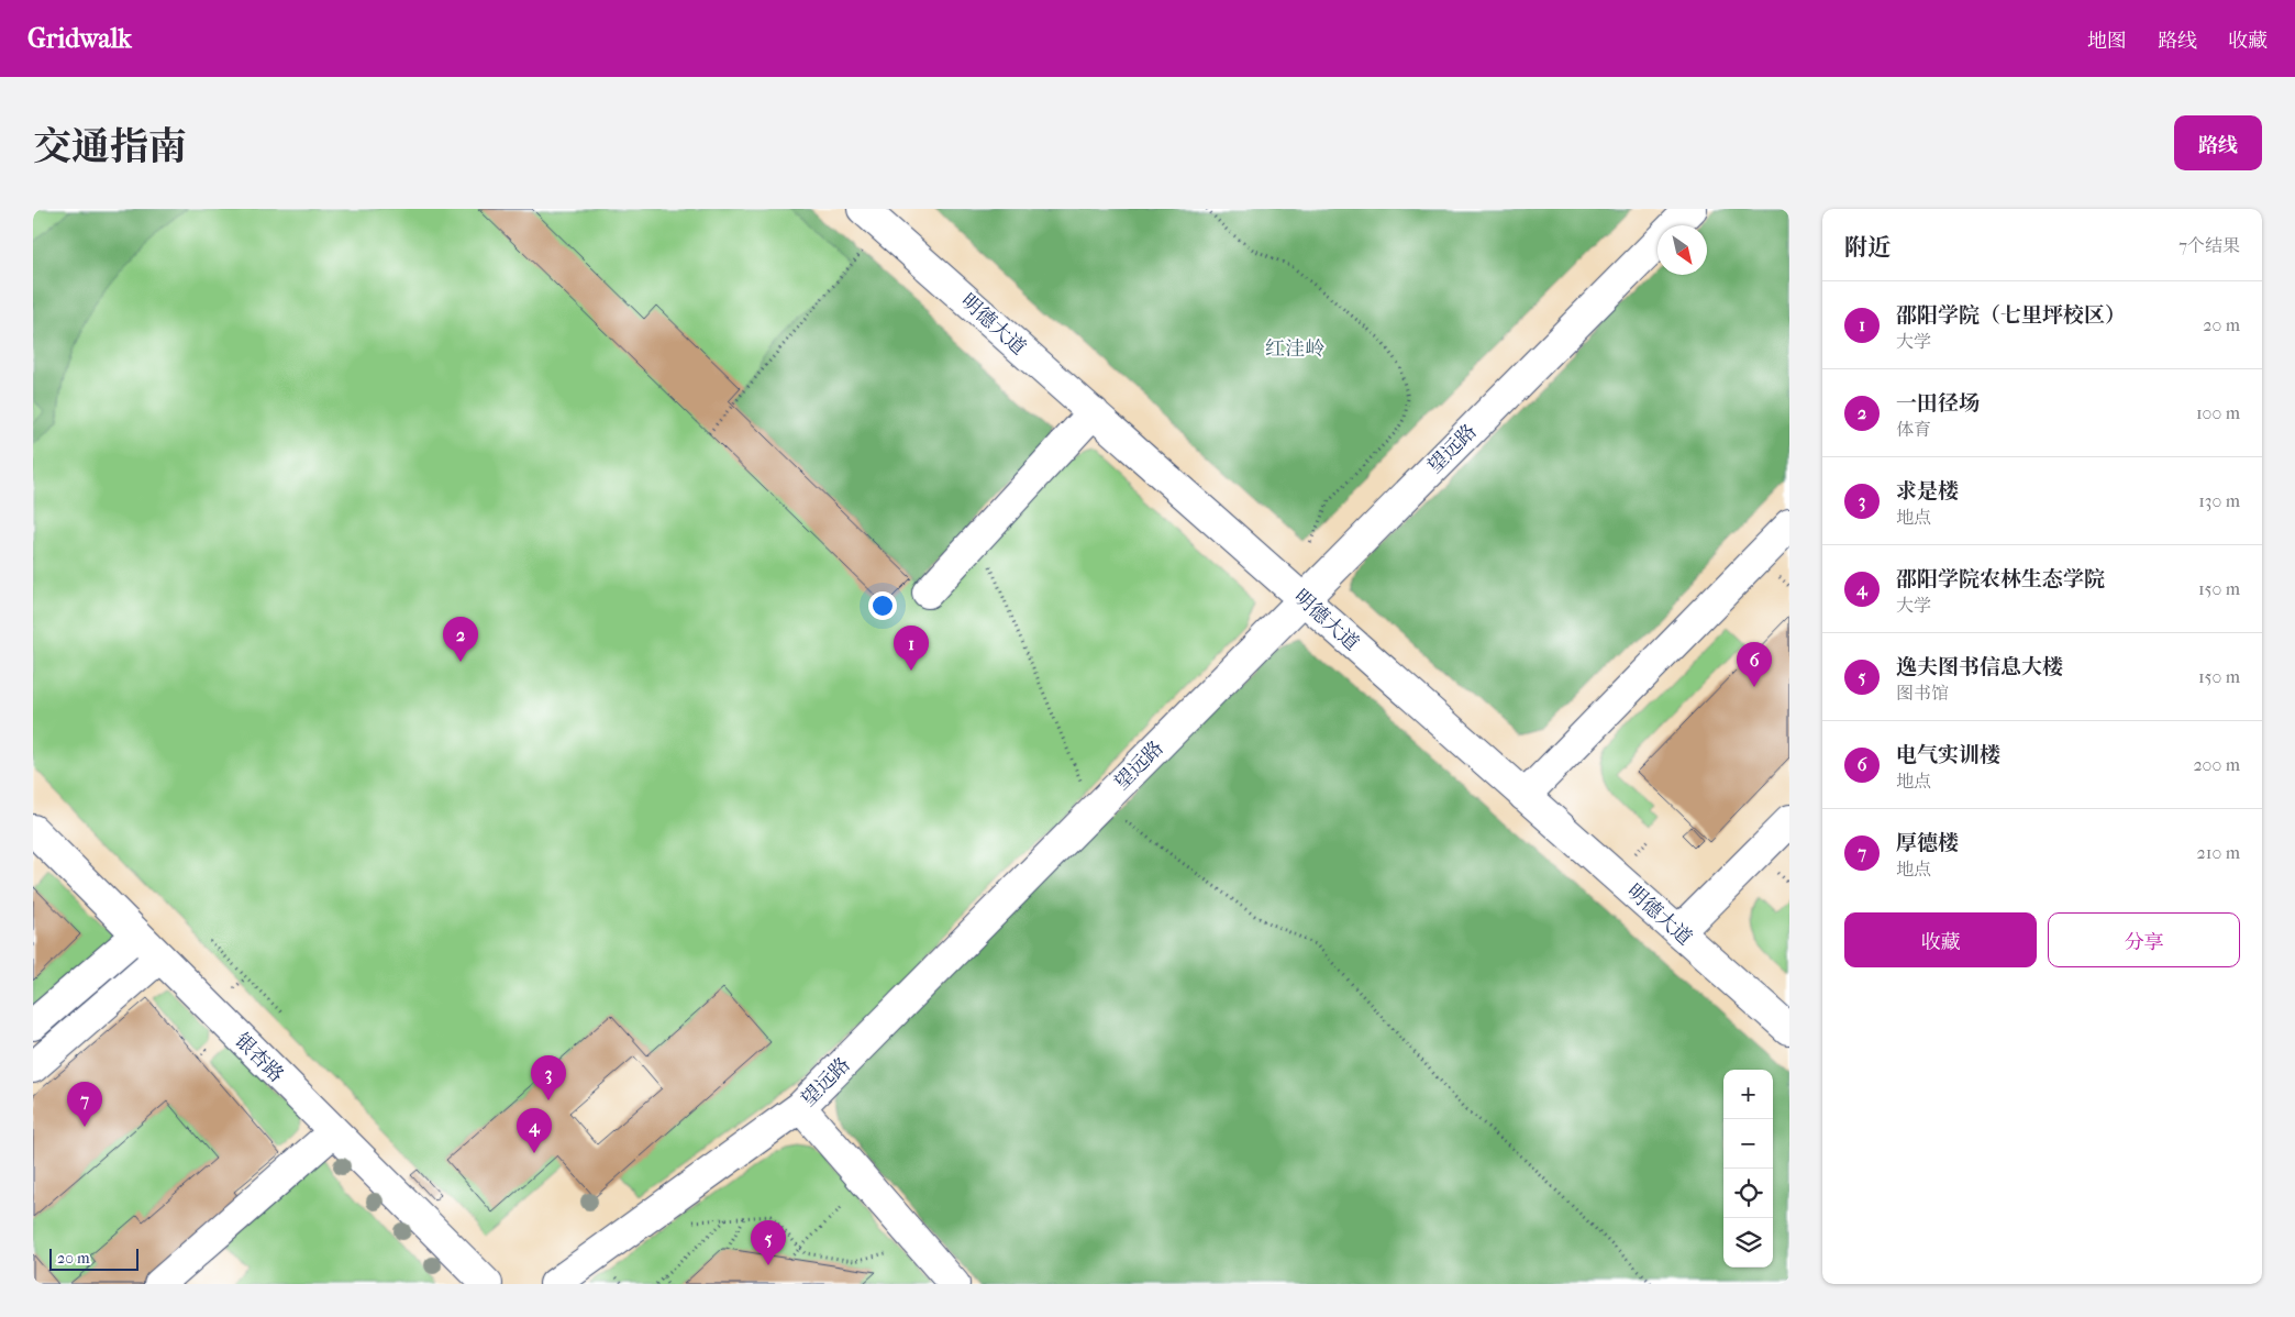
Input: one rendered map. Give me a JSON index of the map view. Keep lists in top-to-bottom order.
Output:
{
  "streets": {
    "lane": ["明德大道", "望远路", "银杏路"]
  },
  "crossings": [
    ["明德大道", "望远路"]
  ],
  "parks": ["红洼岭"],
  "scale_bar": "20 m",
  "north": "bottom right",
  "page": {
    "header": "Gridwalk",
    "nav": ["地图", "路线", "收藏"],
    "title": "交通指南",
    "buttons": [
      "路线",
      ["收藏", "分享"]
    ],
    "heading": ["附近", "7个结果"],
    "list": [
      {
        "mark": "1",
        "name": "邵阳学院（七里坪校区）",
        "note": "大学",
        "value": "20 m"
      },
      {
        "mark": "2",
        "name": "一田径场",
        "note": "体育",
        "value": "100 m"
      },
      {
        "mark": "3",
        "name": "求是楼",
        "note": "地点",
        "value": "130 m"
      },
      {
        "mark": "4",
        "name": "邵阳学院农林生态学院",
        "note": "大学",
        "value": "150 m"
      },
      {
        "mark": "5",
        "name": "逸夫图书信息大楼",
        "note": "图书馆",
        "value": "150 m"
      },
      {
        "mark": "6",
        "name": "电气实训楼",
        "note": "地点",
        "value": "200 m"
      },
      {
        "mark": "7",
        "name": "厚德楼",
        "note": "地点",
        "value": "210 m"
      }
    ],
    "pins": [
      "2",
      "1",
      "6",
      "3",
      "7",
      "4",
      "5"
    ],
    "map_buttons": ["+", "−"],
    "scale": "20 m"
  }
}
